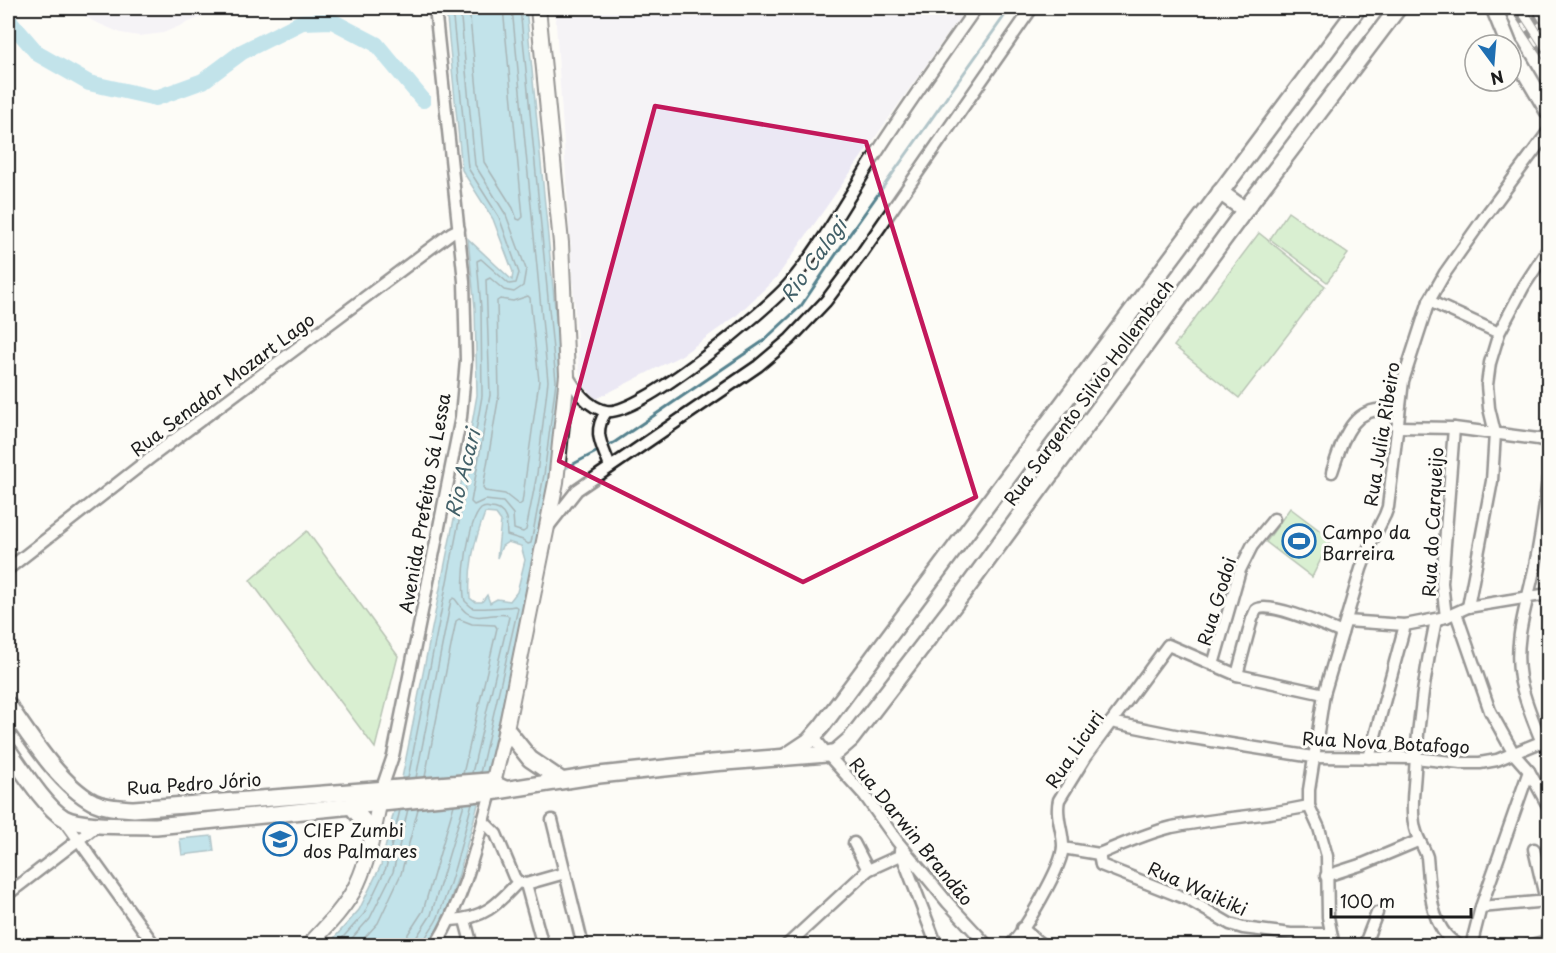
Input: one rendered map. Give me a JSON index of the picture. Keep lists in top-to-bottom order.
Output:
{
  "streets": {
    "main road": ["Rua Sargento Silvio Hollembach", "Rua Pedro Jório"],
    "street": [
      "Rua Senador Mozart Lago",
      "Rua Julia Ribeiro",
      "Avenida Prefeito Sá Lessa",
      "Rua do Carqueijo",
      "Rua Godoi",
      "Rua Nova Botafogo",
      "Rua Licuri",
      "Rua Darwin Brandão",
      "Rua Waikiki"
    ]
  },
  "crossings": [
    ["Rua Senador Mozart Lago", "Avenida Prefeito Sá Lessa"],
    ["Rua Sargento Silvio Hollembach", "Avenida Prefeito Sá Lessa"],
    ["Rua Sargento Silvio Hollembach", "Rua Pedro Jório"],
    ["Rua Sargento Silvio Hollembach", "Rua Darwin Brandão"],
    ["Rua Julia Ribeiro", "Rua Nova Botafogo"],
    ["Avenida Prefeito Sá Lessa", "Rua Pedro Jório"],
    ["Rua do Carqueijo", "Rua Nova Botafogo"],
    ["Rua Godoi", "Rua Licuri"],
    ["Rua Nova Botafogo", "Rua Licuri"]
  ],
  "water": ["Rio Calogi", "Rio Acari"],
  "places": {
    "sports": ["Campo da Barreira"],
    "school or university": ["CIEP Zumbi dos Palmares"]
  },
  "scale_bar": "100 m",
  "north": "bottom"
}
